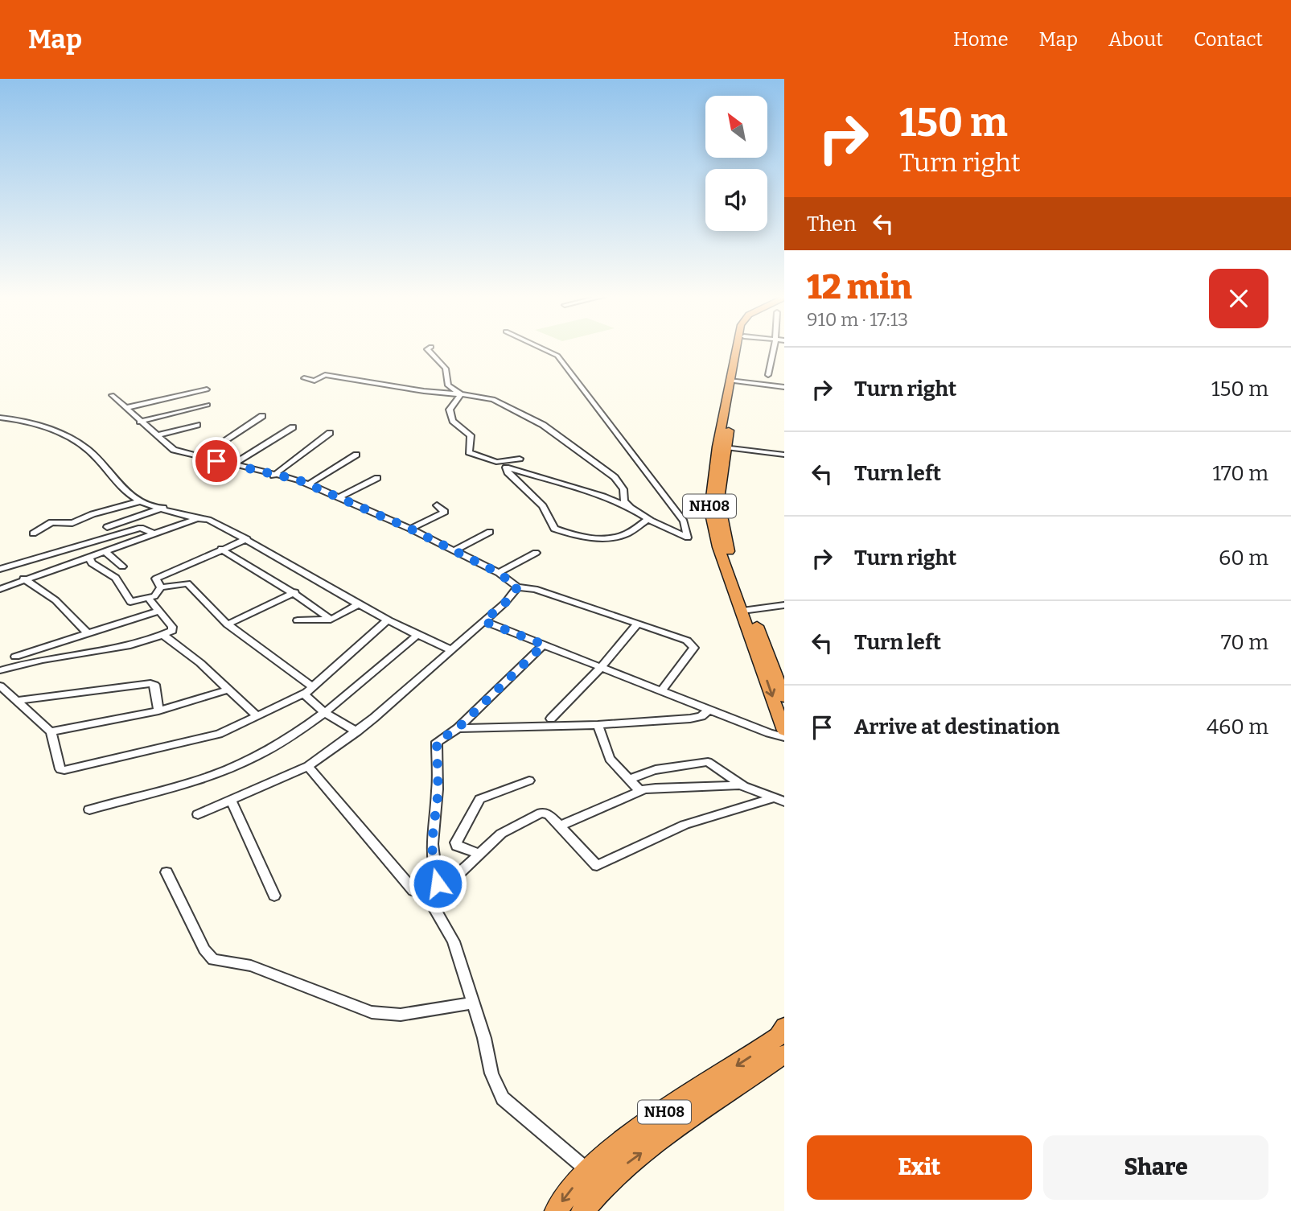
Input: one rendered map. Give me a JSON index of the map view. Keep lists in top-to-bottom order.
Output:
{
  "streets": {
    "highway": ["NH08"]
  },
  "north": "top left",
  "page": {
    "header": "Map",
    "nav": [
      "Home",
      "Map",
      "About",
      "Contact"
    ],
    "turn": ["150 m", "Turn right"],
    "then": "Then",
    "heading": ["12 min", "910 m · 17:13"],
    "list": [
      {
        "name": "Turn right",
        "value": "150 m"
      },
      {
        "name": "Turn left",
        "value": "170 m"
      },
      {
        "name": "Turn right",
        "value": "60 m"
      },
      {
        "name": "Turn left",
        "value": "70 m"
      },
      {
        "name": "Arrive at destination",
        "value": "460 m"
      }
    ],
    "buttons": ["Exit", "Share"]
  }
}
